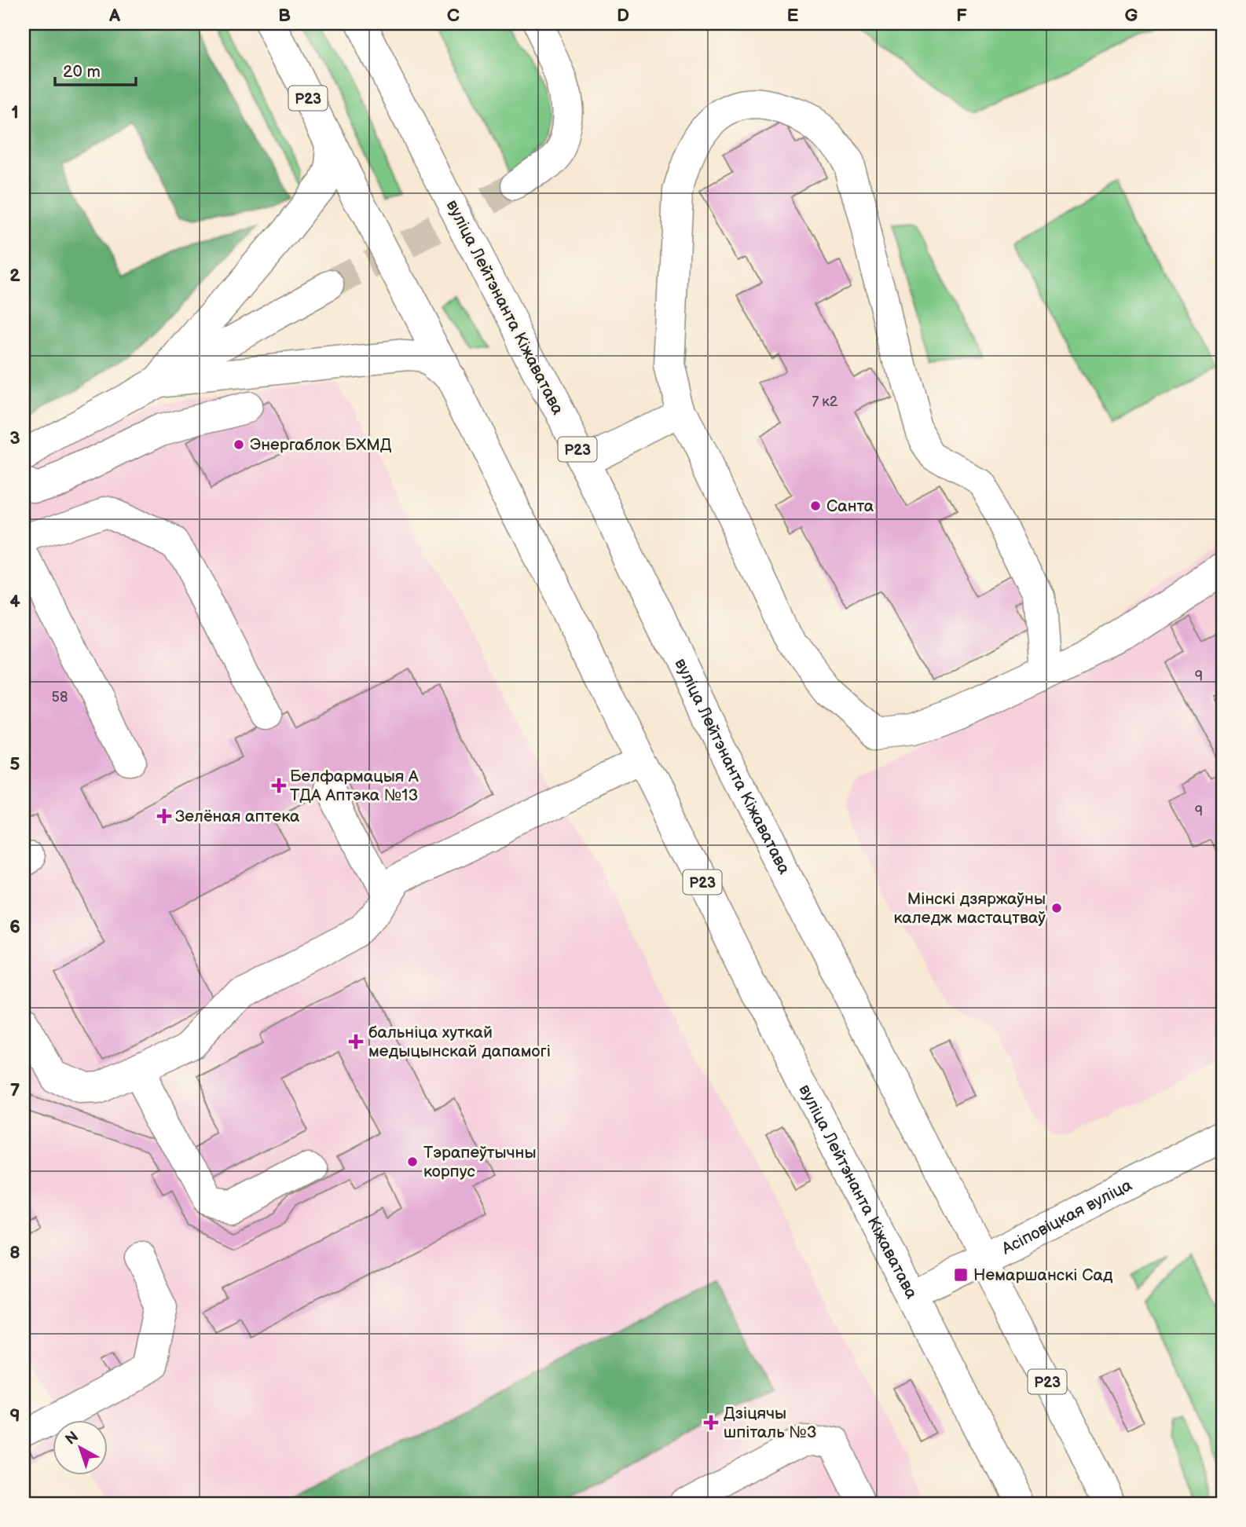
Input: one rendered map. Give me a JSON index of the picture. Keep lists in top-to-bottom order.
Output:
{
  "streets": {
    "main road": ["Р23", "вуліца Лейтэнанта Кіжаватава", "Асіповіцкая вуліца"]
  },
  "crossings": [
    ["вуліца Лейтэнанта Кіжаватава", "Асіповіцкая вуліца"]
  ],
  "places": {
    "other": [
      "Энергаблок БХМД",
      "Санта",
      "Мінскі дзяржаўны каледж мастацтваў",
      "Тэрапеўтычны корпус"
    ],
    "health": [
      "Белфармацыя А ТДА Аптэка №13",
      "Зелёная аптека",
      "бальніца хуткай медыцынскай дапамогі",
      "Дзіцячы шпіталь №3"
    ],
    "transit": ["Немаршанскі Сад"]
  },
  "house_numbers": [
    "7 к2",
    "9",
    "58",
    "9"
  ],
  "scale_bar": "20 m",
  "north": "top left",
  "grid": {
    "columns": [
      "A",
      "B",
      "C",
      "D",
      "E",
      "F",
      "G"
    ],
    "rows": [
      "1",
      "2",
      "3",
      "4",
      "5",
      "6",
      "7",
      "8",
      "9"
    ]
  }
}
